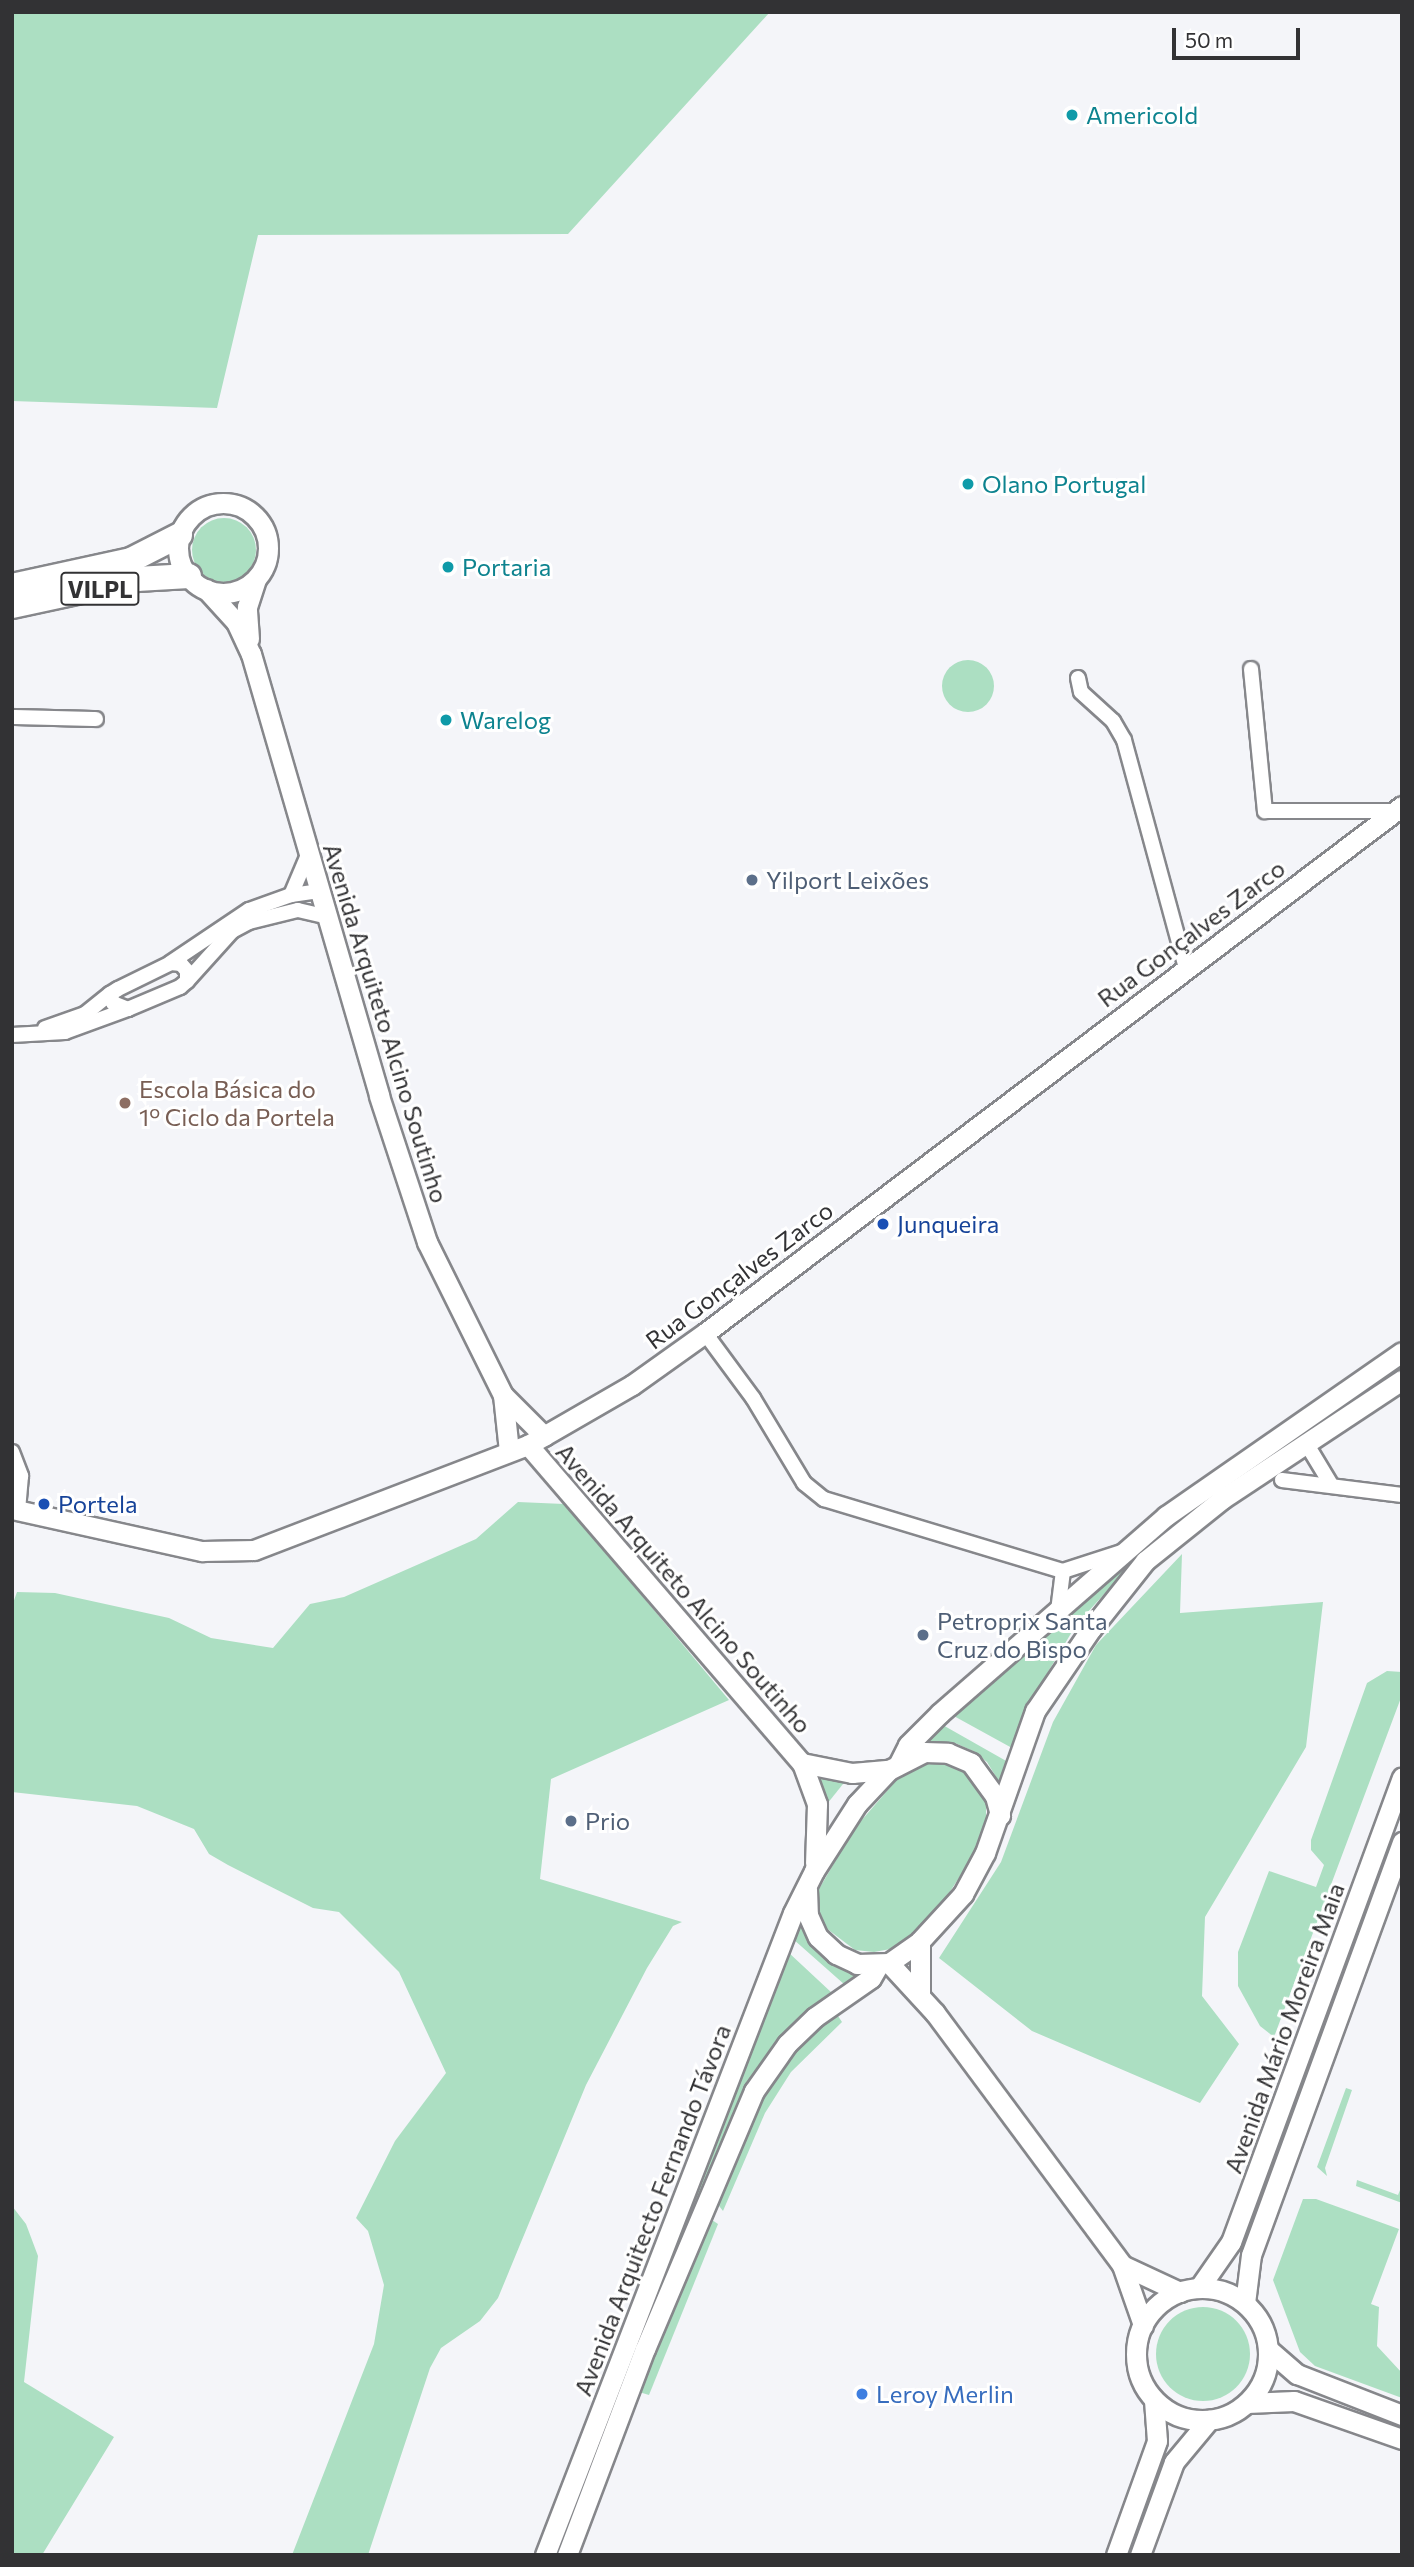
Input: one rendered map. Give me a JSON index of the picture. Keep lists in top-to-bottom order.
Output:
{
  "streets": {
    "highway": ["VILPL"],
    "main road": [
      "Rua Gonçalves Zarco",
      "Avenida Arquiteto Alcino Soutinho",
      "Avenida Mário Moreira Maia",
      "Avenida Arquitecto Fernando Távora"
    ]
  },
  "crossings": [
    ["VILPL", "Avenida Arquiteto Alcino Soutinho"],
    ["Rua Gonçalves Zarco", "Avenida Arquiteto Alcino Soutinho"],
    ["Avenida Arquiteto Alcino Soutinho", "Avenida Arquitecto Fernando Távora"]
  ],
  "places": [
    "Americold",
    "Olano Portugal",
    "Portaria",
    "Warelog",
    "Yilport Leixões",
    "Escola Básica do 1º Ciclo da Portela",
    "Junqueira",
    "Portela",
    "Petroprix Santa Cruz do Bispo",
    "Prio",
    "Leroy Merlin"
  ],
  "scale_bar": "50 m"
}
